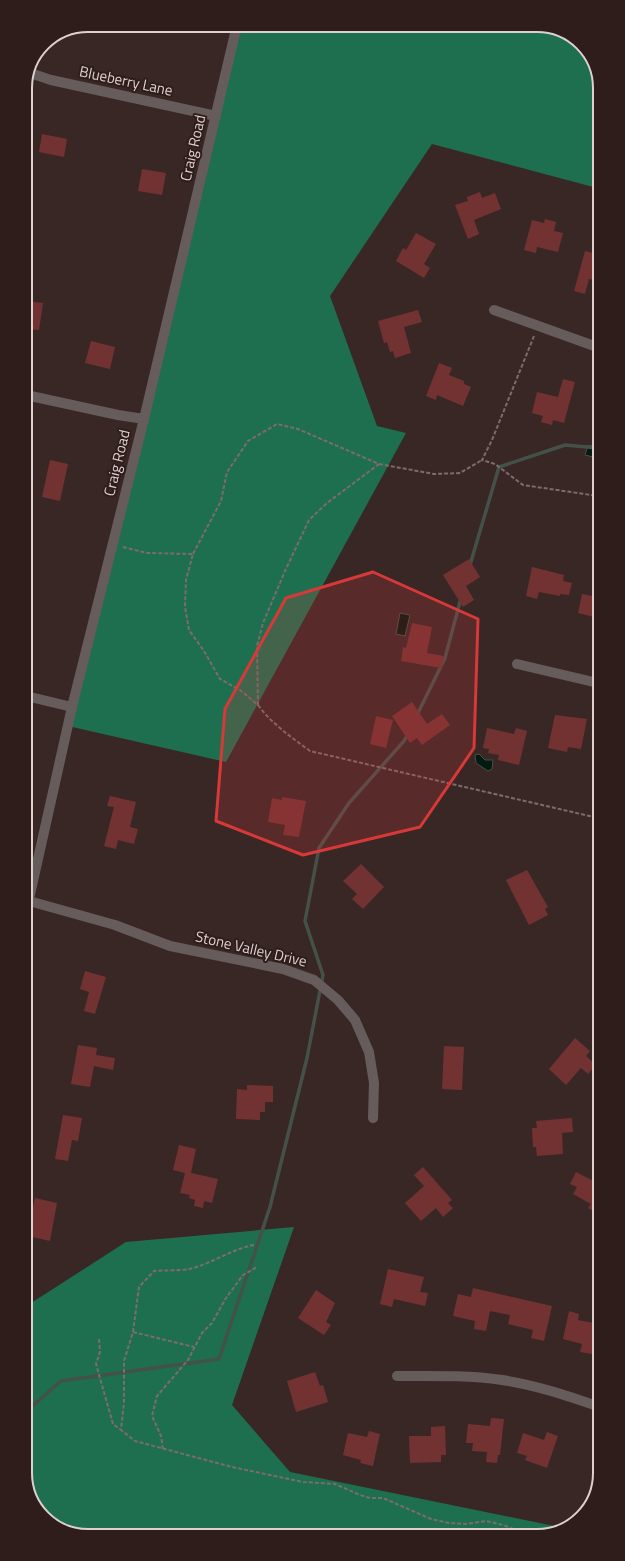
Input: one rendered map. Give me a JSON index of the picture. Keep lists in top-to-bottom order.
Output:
{
  "streets": {
    "street": ["Blueberry Lane", "Craig Road", "Stone Valley Drive"]
  },
  "crossings": [
    ["Blueberry Lane", "Craig Road"]
  ]
}
